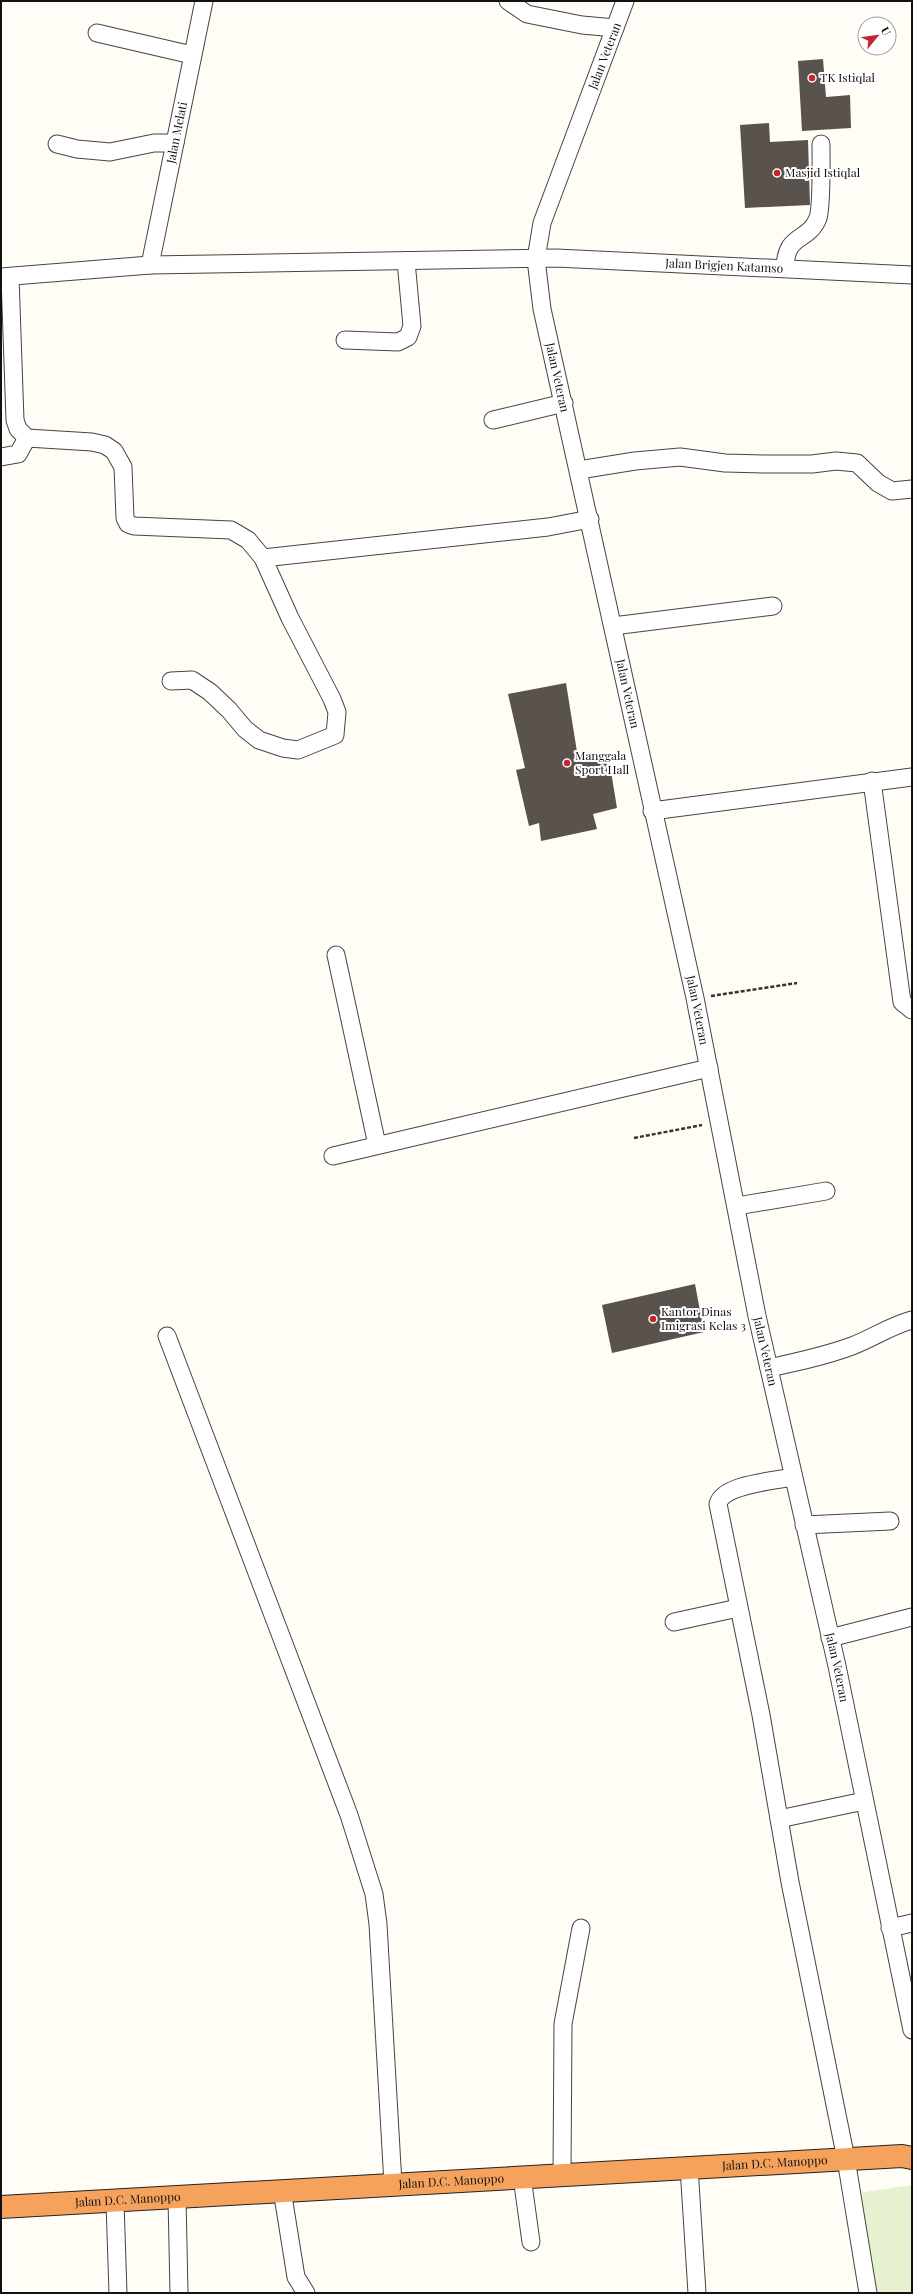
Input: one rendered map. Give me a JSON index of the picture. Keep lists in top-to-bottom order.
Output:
{
  "streets": {
    "highway": ["Jalan D.C. Manoppo"],
    "street": ["Jalan Veteran", "Jalan Melati", "Jalan Brigjen Katamso"]
  },
  "crossings": [
    ["Jalan Veteran", "Jalan Brigjen Katamso"],
    ["Jalan Melati", "Jalan Brigjen Katamso"]
  ],
  "places": [
    "TK Istiqlal",
    "Masjid Istiqlal",
    "Manggala Sport Hall",
    "Kantor Dinas Imigrasi Kelas 3"
  ],
  "north": "top right"
}
